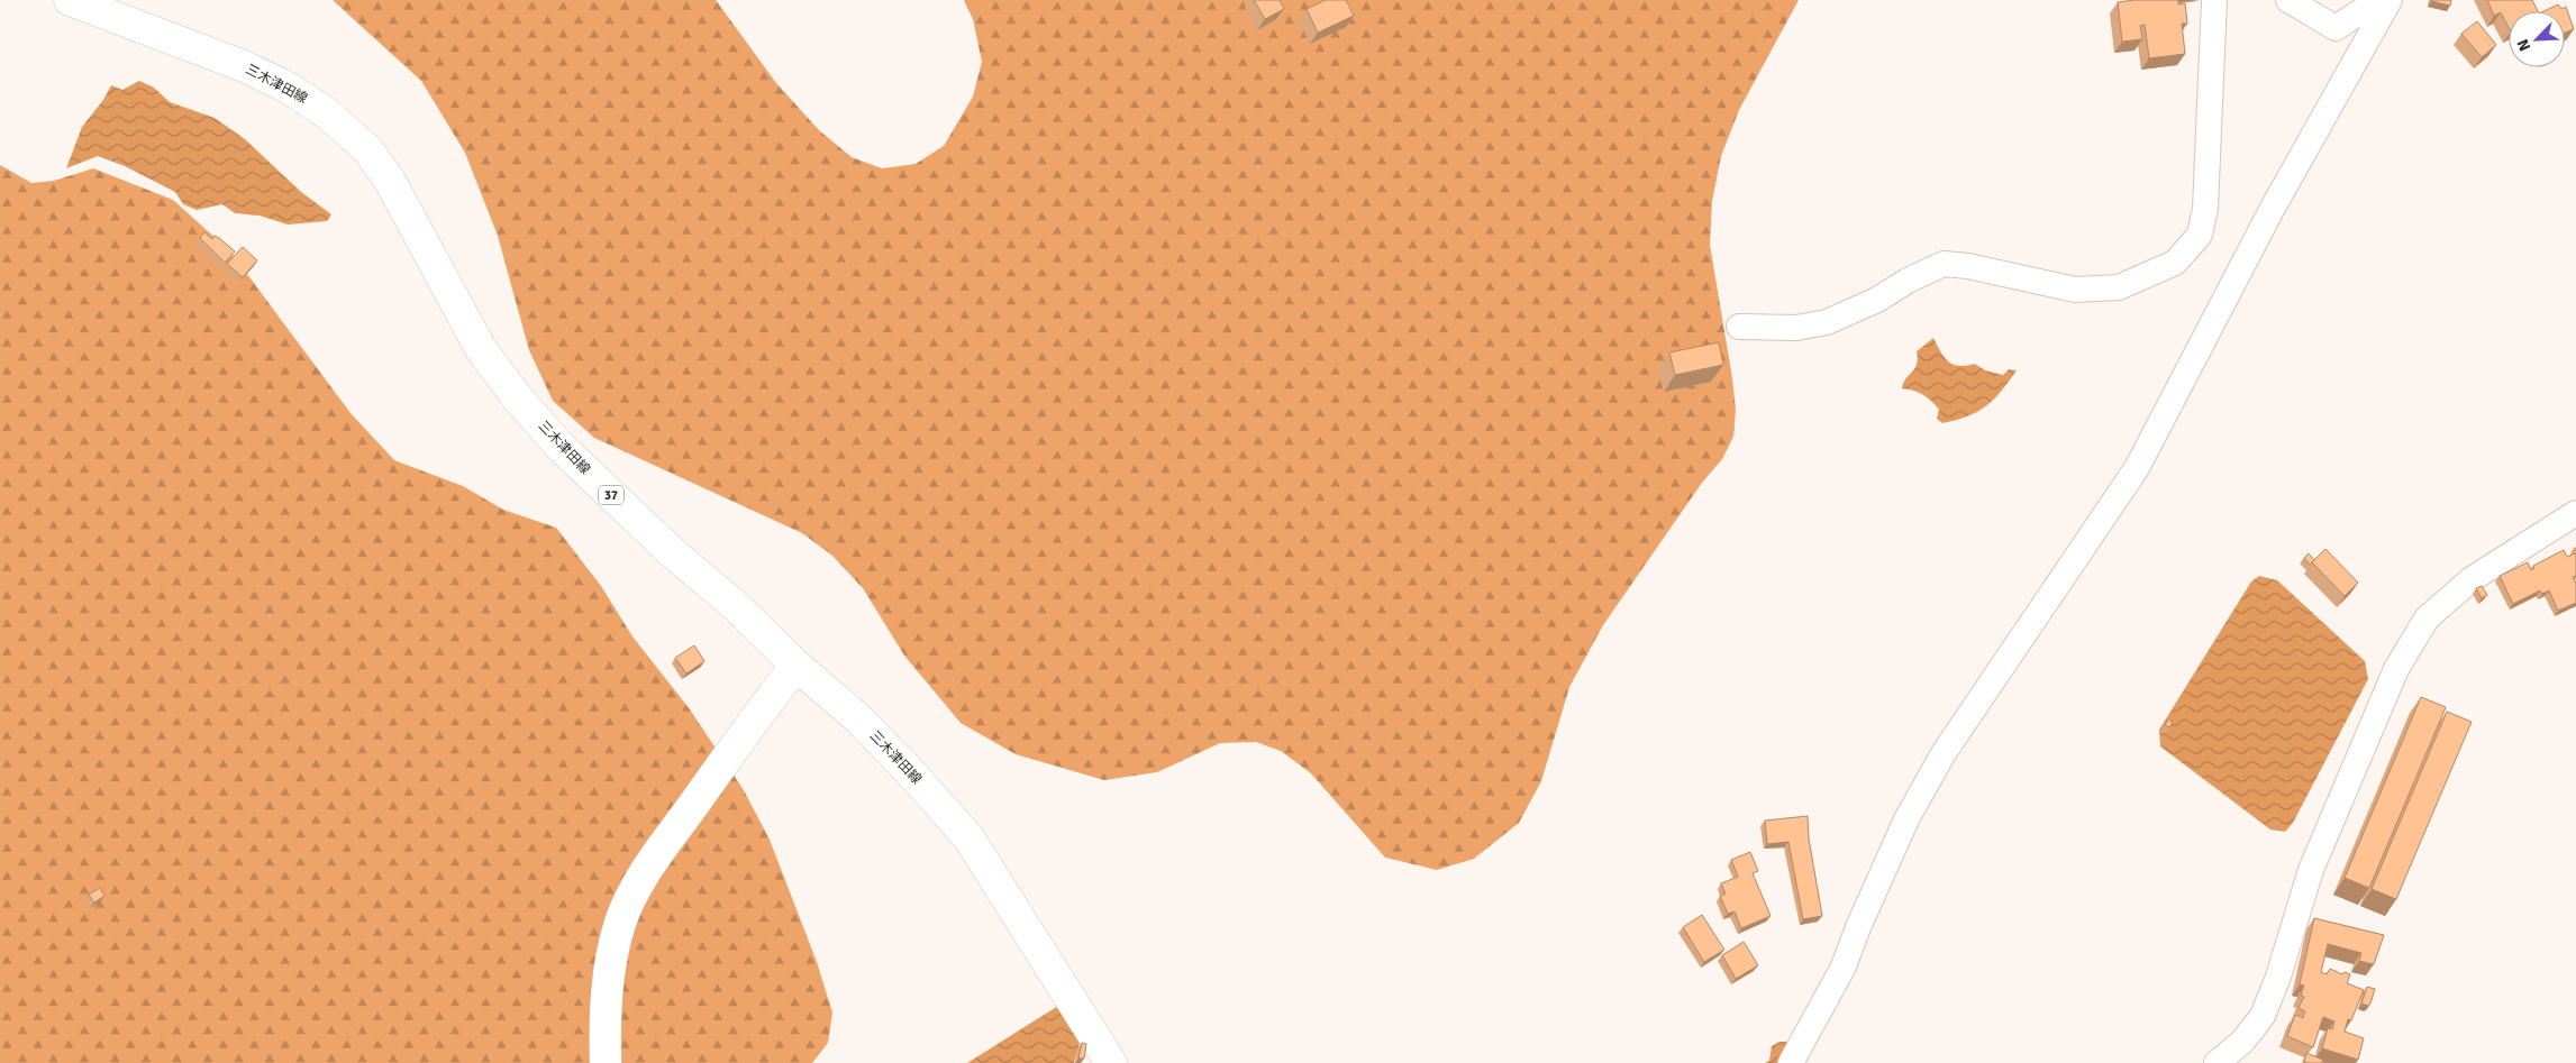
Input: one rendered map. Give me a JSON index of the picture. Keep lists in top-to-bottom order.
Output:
{
  "streets": {
    "main road": ["三木津田線", "37"]
  },
  "north": "bottom left"
}
